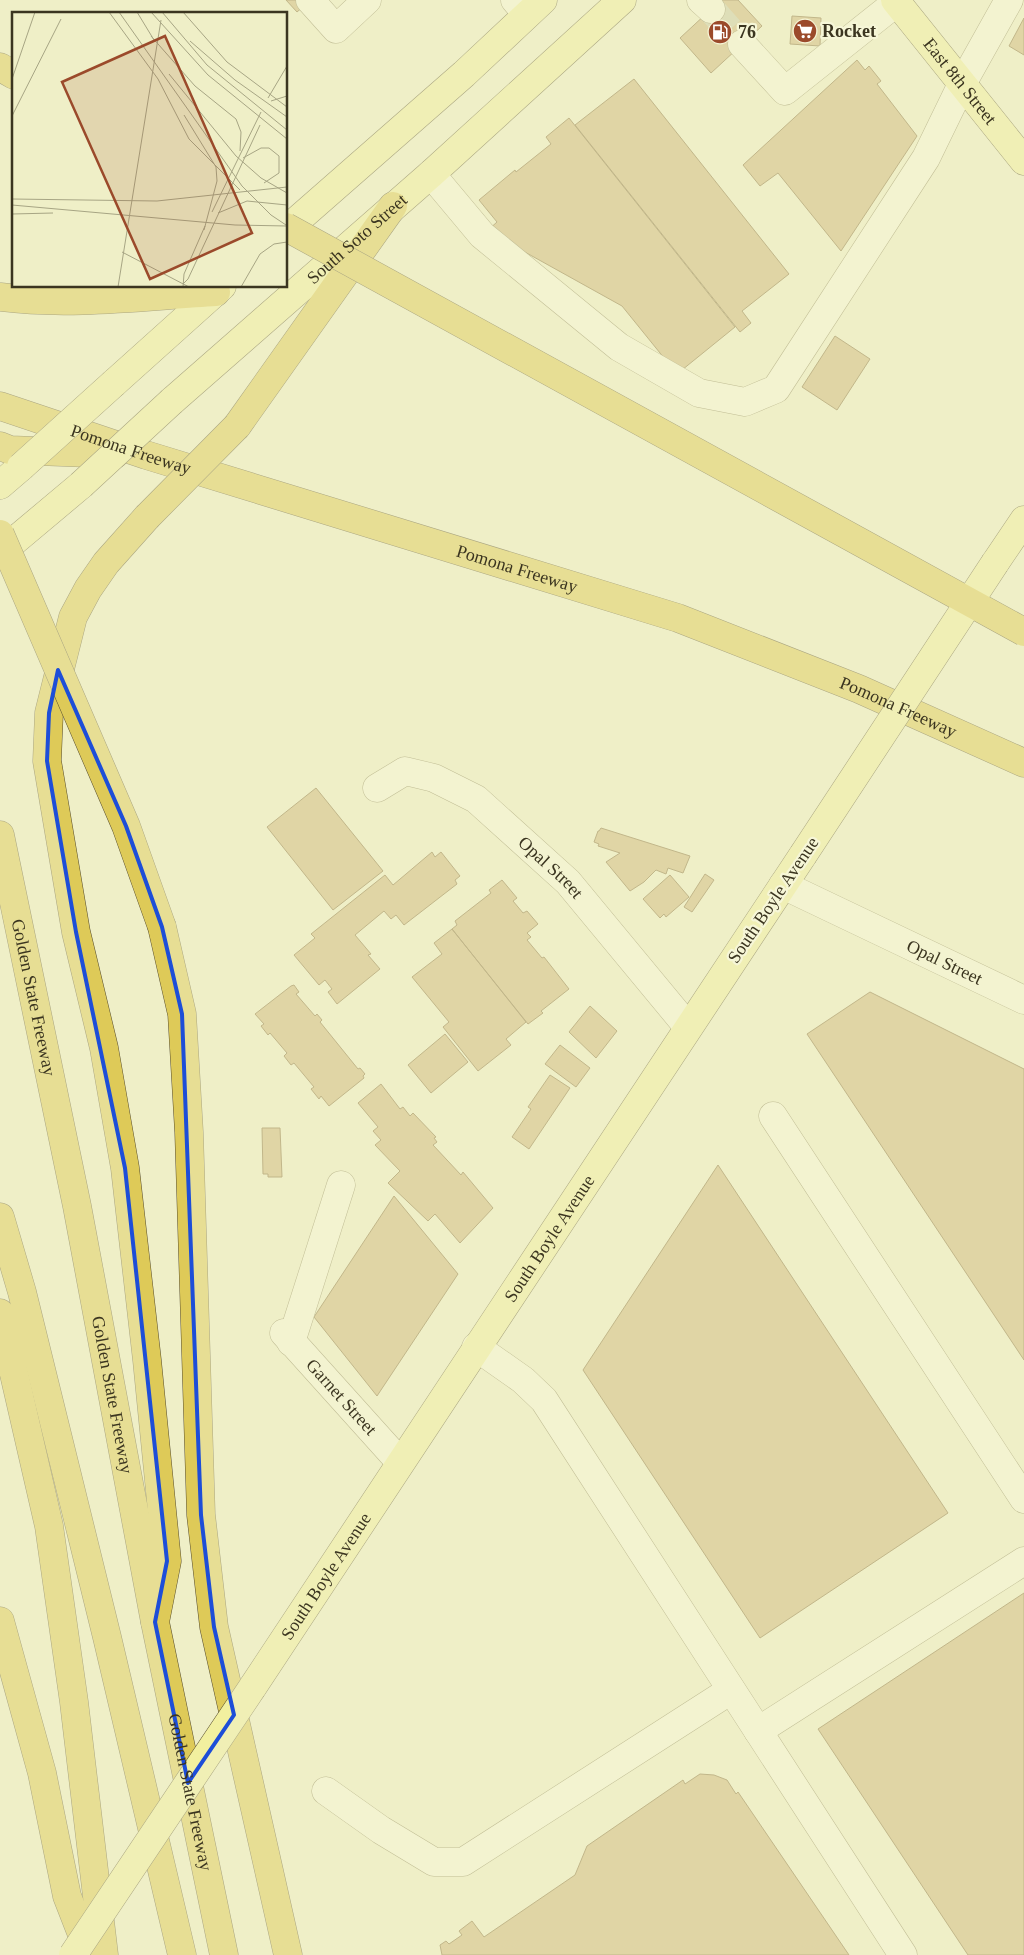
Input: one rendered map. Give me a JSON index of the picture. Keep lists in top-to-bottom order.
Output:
{
  "streets": {
    "highway": ["Pomona Freeway", "Golden State Freeway"],
    "main road": ["East 8th Street", "South Soto Street", "South Boyle Avenue"],
    "street": ["Opal Street", "Garnet Street"]
  },
  "crossings": [
    ["Opal Street", "South Boyle Avenue"],
    ["South Boyle Avenue", "Garnet Street"]
  ],
  "places": {
    "supermarket": ["Rocket"],
    "fuel station": ["76"]
  }
}
